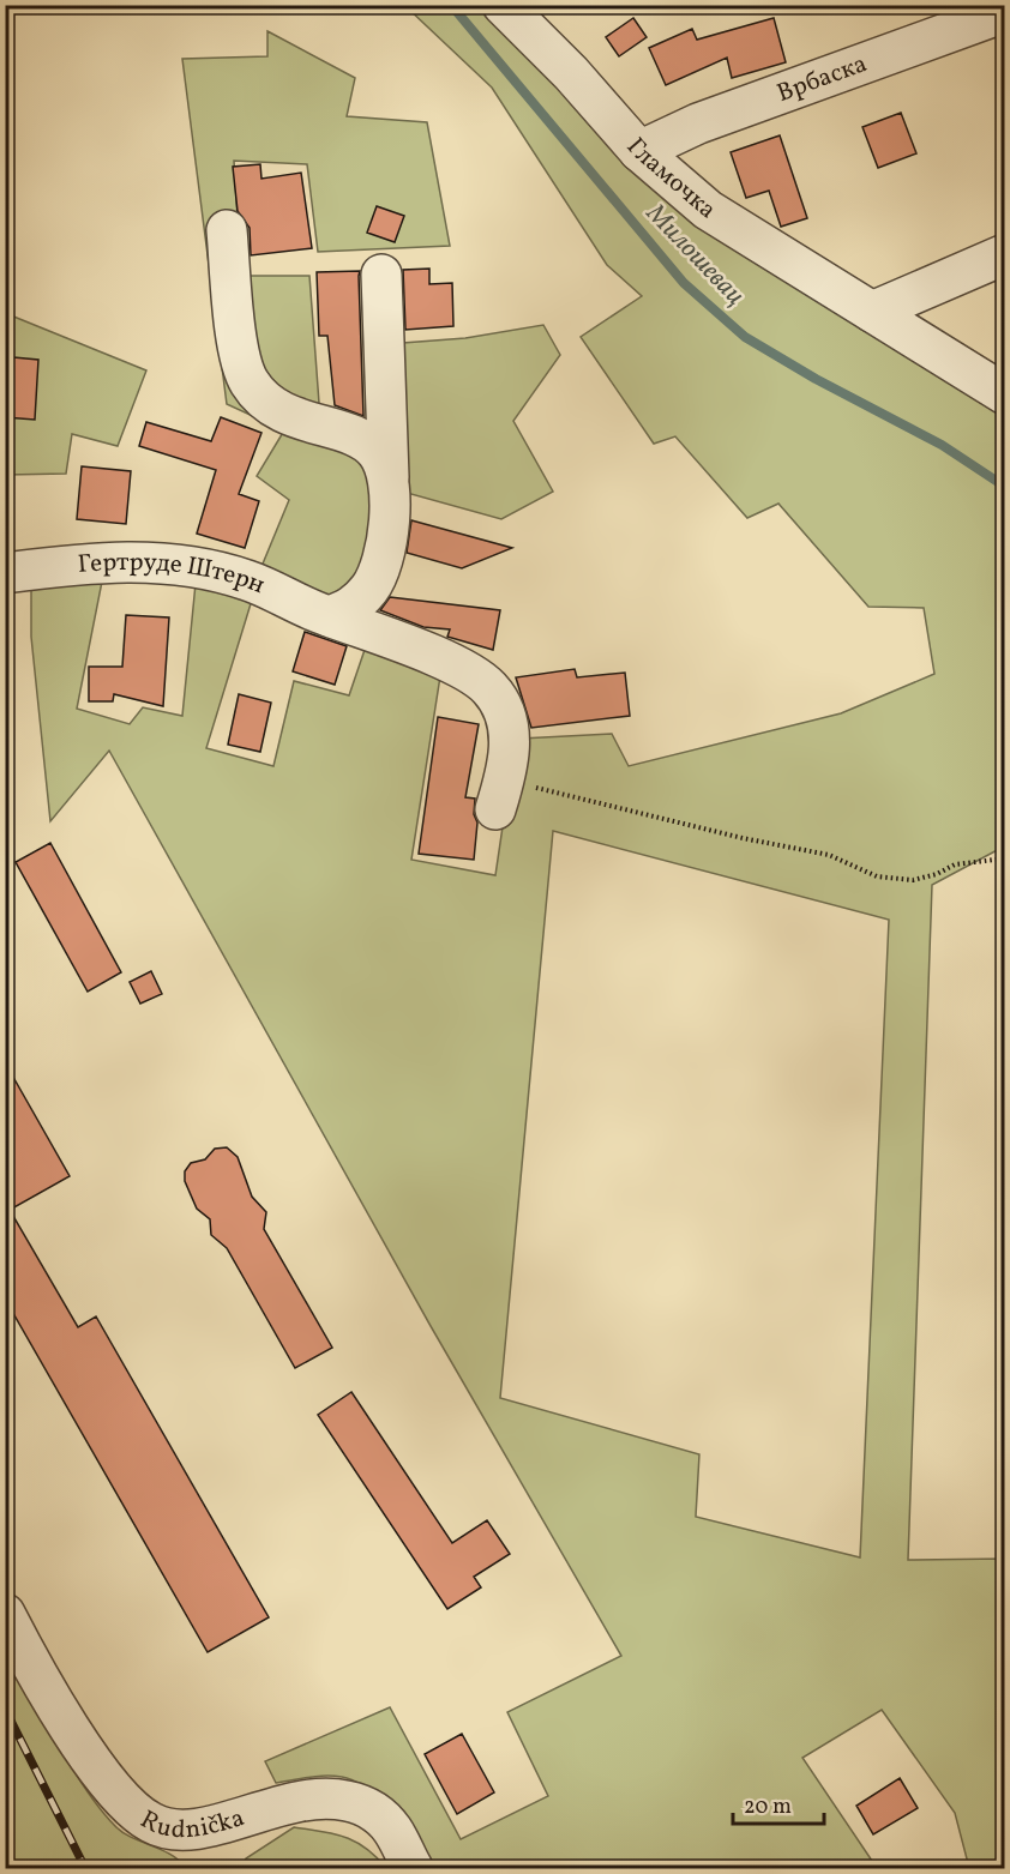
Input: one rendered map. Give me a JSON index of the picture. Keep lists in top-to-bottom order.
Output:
{
  "streets": {
    "street": [
      "Врбаска",
      "Гламочка",
      "Гертруде Штерн",
      "Rudnička"
    ]
  },
  "crossings": [
    ["Врбаска", "Гламочка"]
  ],
  "water": ["Милошевац"],
  "scale_bar": "20 m"
}
